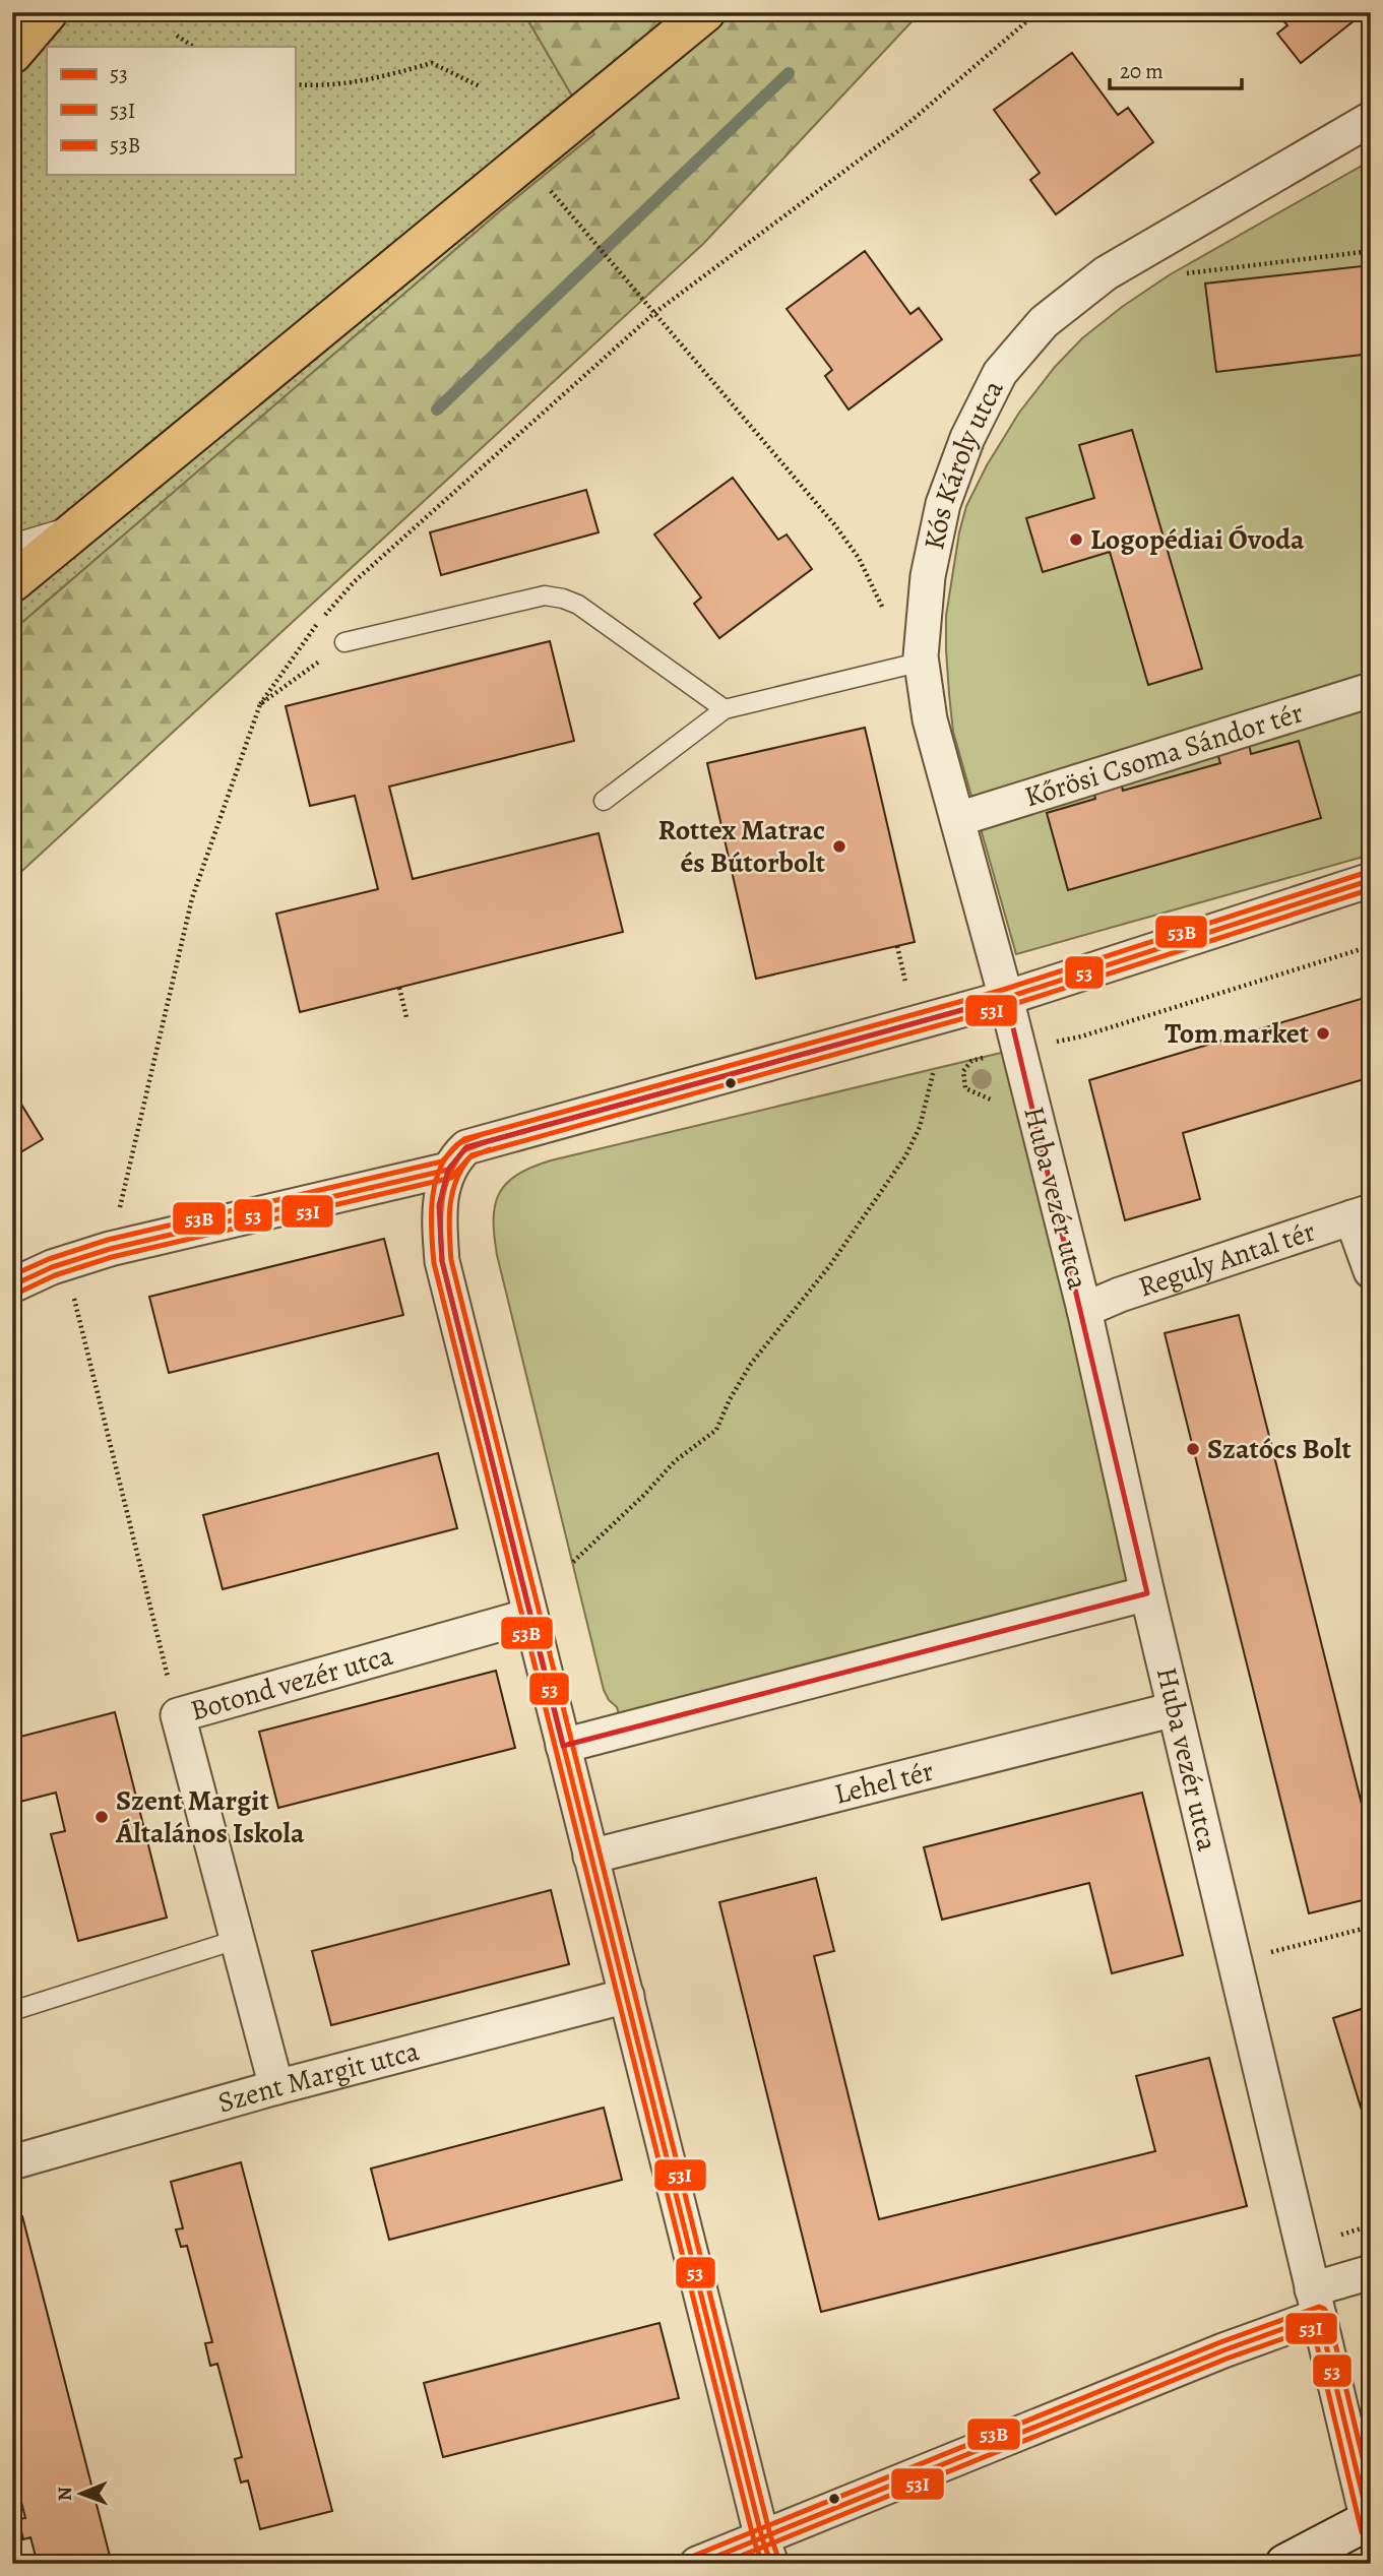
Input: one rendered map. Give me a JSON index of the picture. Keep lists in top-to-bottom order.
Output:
{
  "streets": {
    "street": [
      "Kós Károly utca",
      "Kőrösi Csoma Sándor tér",
      "Huba vezér utca",
      "Reguly Antal tér",
      "Botond vezér utca",
      "Lehel tér",
      "Szent Margit utca"
    ]
  },
  "crossings": [
    ["Kós Károly utca", "Kőrösi Csoma Sándor tér"],
    ["Kós Károly utca", "Huba vezér utca"],
    ["Huba vezér utca", "Reguly Antal tér"],
    ["Huba vezér utca", "Lehel tér"],
    ["Botond vezér utca", "Szent Margit utca"]
  ],
  "places": [
    "Logopédiai Óvoda",
    "Rottex Matrac és Bútorbolt",
    "Tom market",
    "Szatócs Bolt",
    "Szent Margit Általános Iskola"
  ],
  "lines": ["transit line 53B", "transit line 53", "transit line 53I"],
  "legend": ["53", "53I", "53B"],
  "scale_bar": "20 m",
  "north": "left"
}
